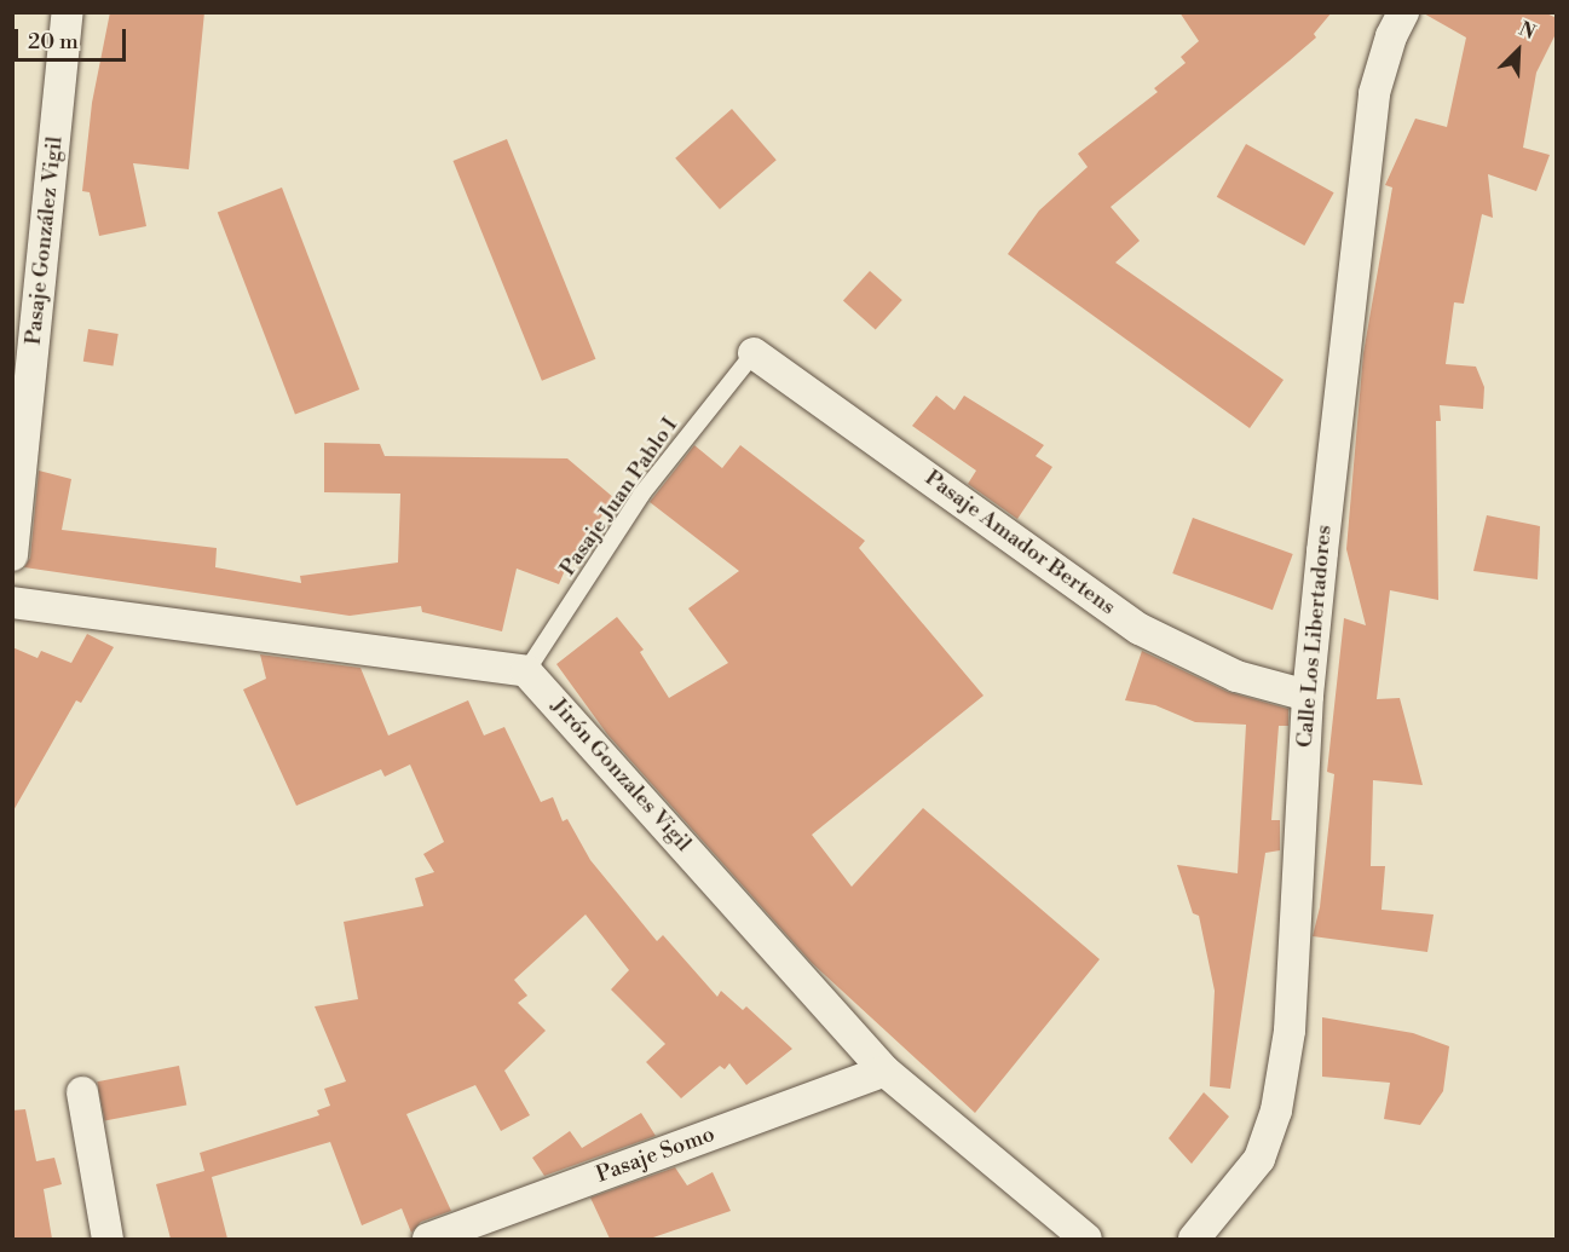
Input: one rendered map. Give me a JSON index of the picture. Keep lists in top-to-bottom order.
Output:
{
  "streets": {
    "street": [
      "Pasaje González Vigil",
      "Pasaje Amador Bertens",
      "Calle Los Libertadores",
      "Jirón Gonzales Vigil",
      "Pasaje Somo"
    ],
    "lane": ["Pasaje Juan Pablo I"]
  },
  "crossings": [
    ["Pasaje Juan Pablo I", "Pasaje Amador Bertens"],
    ["Pasaje Juan Pablo I", "Jirón Gonzales Vigil"],
    ["Pasaje Amador Bertens", "Calle Los Libertadores"],
    ["Jirón Gonzales Vigil", "Pasaje Somo"]
  ],
  "scale_bar": "20 m",
  "north": "top right"
}
